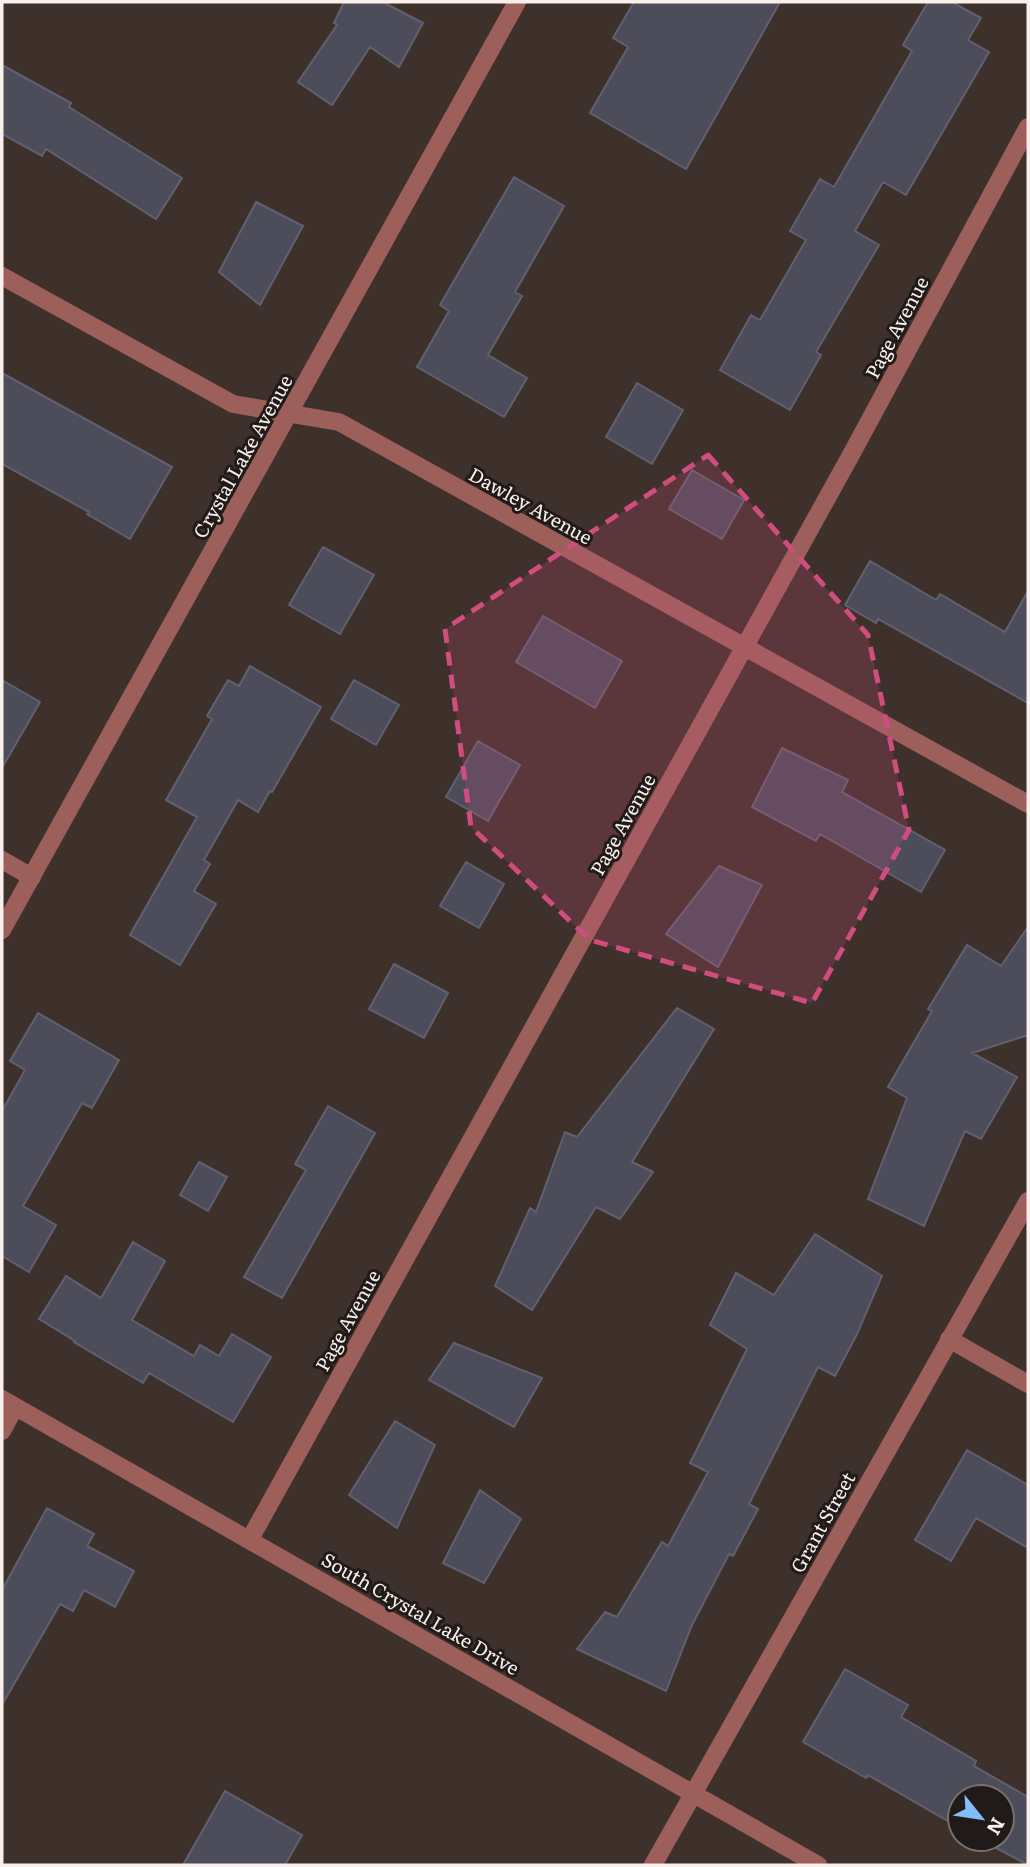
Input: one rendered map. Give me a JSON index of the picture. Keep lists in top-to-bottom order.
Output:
{
  "streets": {
    "street": [
      "Page Avenue",
      "Crystal Lake Avenue",
      "Dawley Avenue",
      "Grant Street",
      "South Crystal Lake Drive"
    ]
  },
  "crossings": [
    ["Page Avenue", "Dawley Avenue"],
    ["Page Avenue", "South Crystal Lake Drive"],
    ["Crystal Lake Avenue", "Dawley Avenue"],
    ["Grant Street", "South Crystal Lake Drive"]
  ],
  "north": "bottom right"
}
